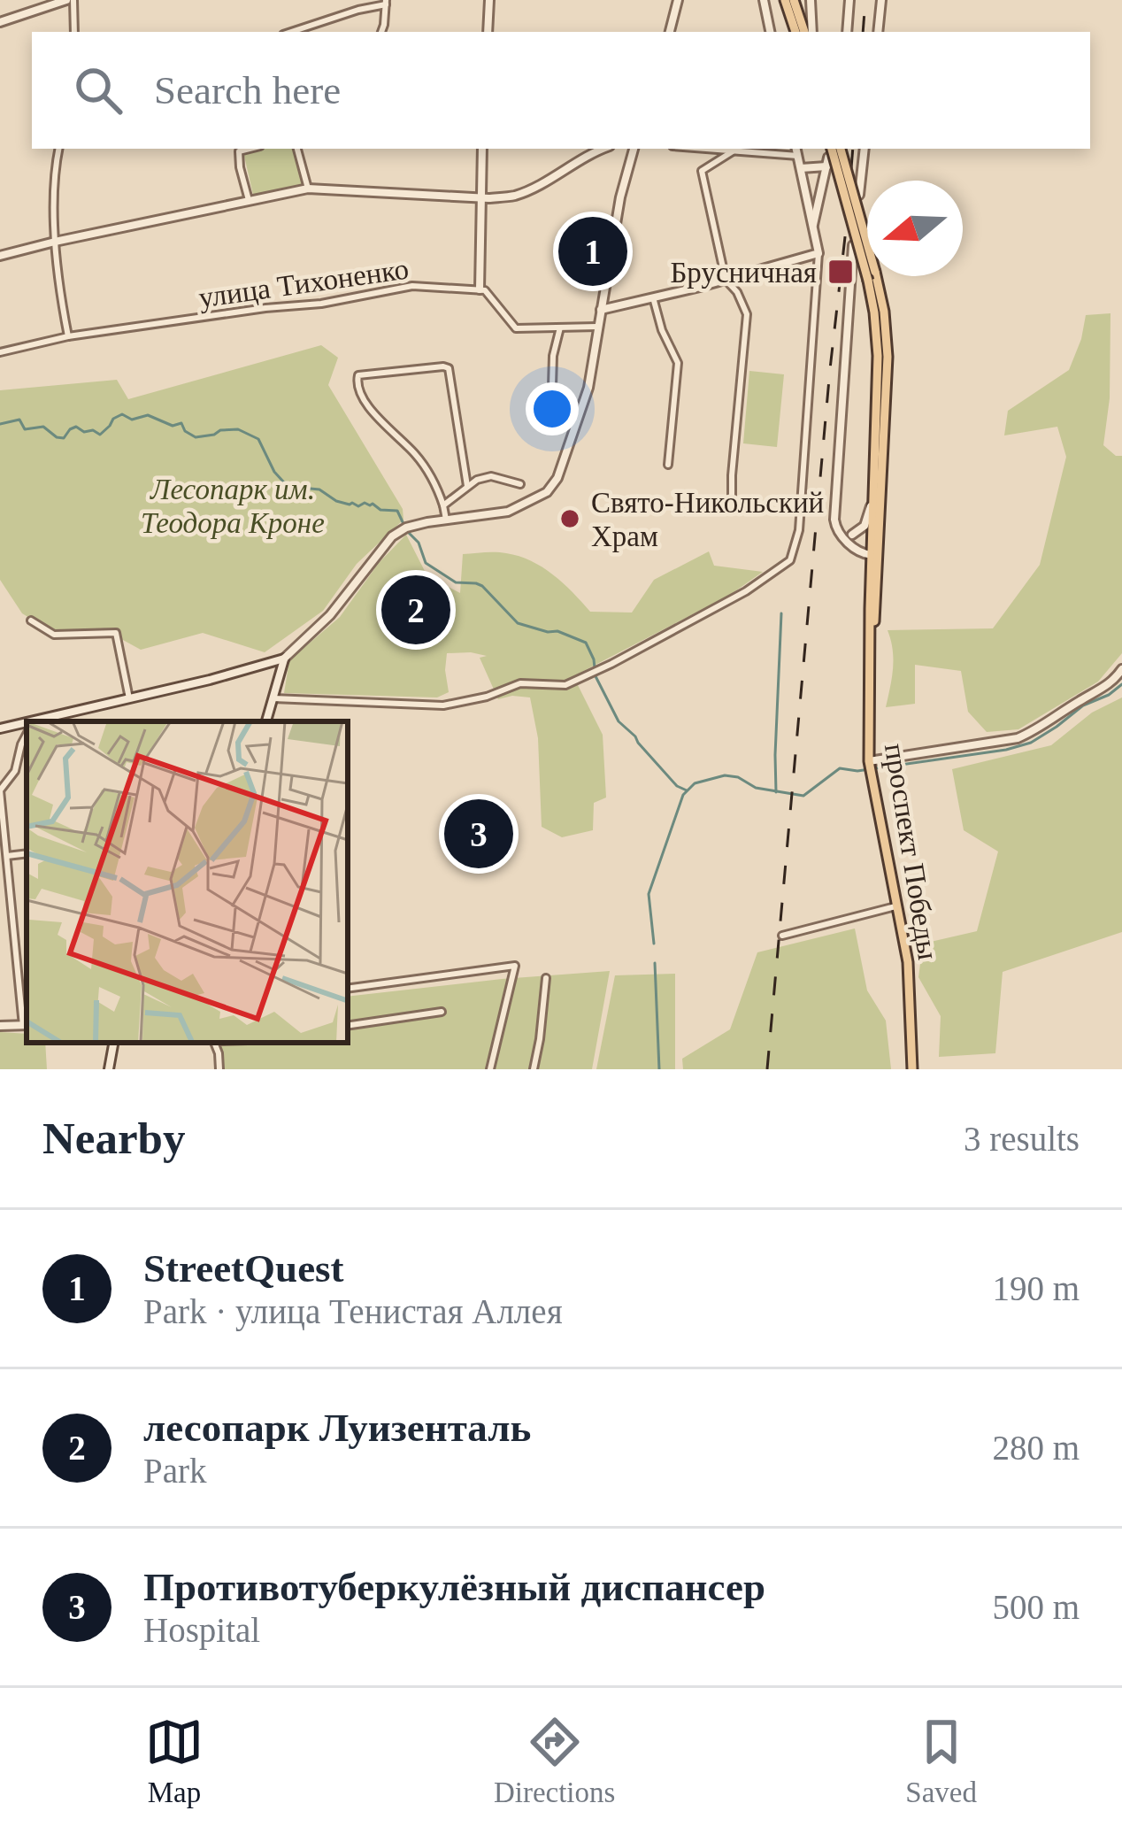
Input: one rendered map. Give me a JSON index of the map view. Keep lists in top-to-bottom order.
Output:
{
  "streets": {
    "main road": ["проспект Победы"],
    "street": ["улица Тихоненко"]
  },
  "parks": ["Лесопарк им. Теодора Кроне"],
  "places": {
    "transit": ["Брусничная"],
    "other": ["Свято-Никольский Храм"]
  },
  "north": "left",
  "page": {
    "search": "Search here",
    "pins": ["1", "2", "3"],
    "heading": ["Nearby", "3 results"],
    "list": [
      {
        "mark": "1",
        "name": "StreetQuest",
        "note": "Park · улица Тенистая Аллея",
        "value": "190 m"
      },
      {
        "mark": "2",
        "name": "лесопарк Луизенталь",
        "note": "Park",
        "value": "280 m"
      },
      {
        "mark": "3",
        "name": "Противотуберкулёзный диспансер",
        "note": "Hospital",
        "value": "500 m"
      }
    ],
    "nav": ["Map", "Directions", "Saved"]
  }
}
